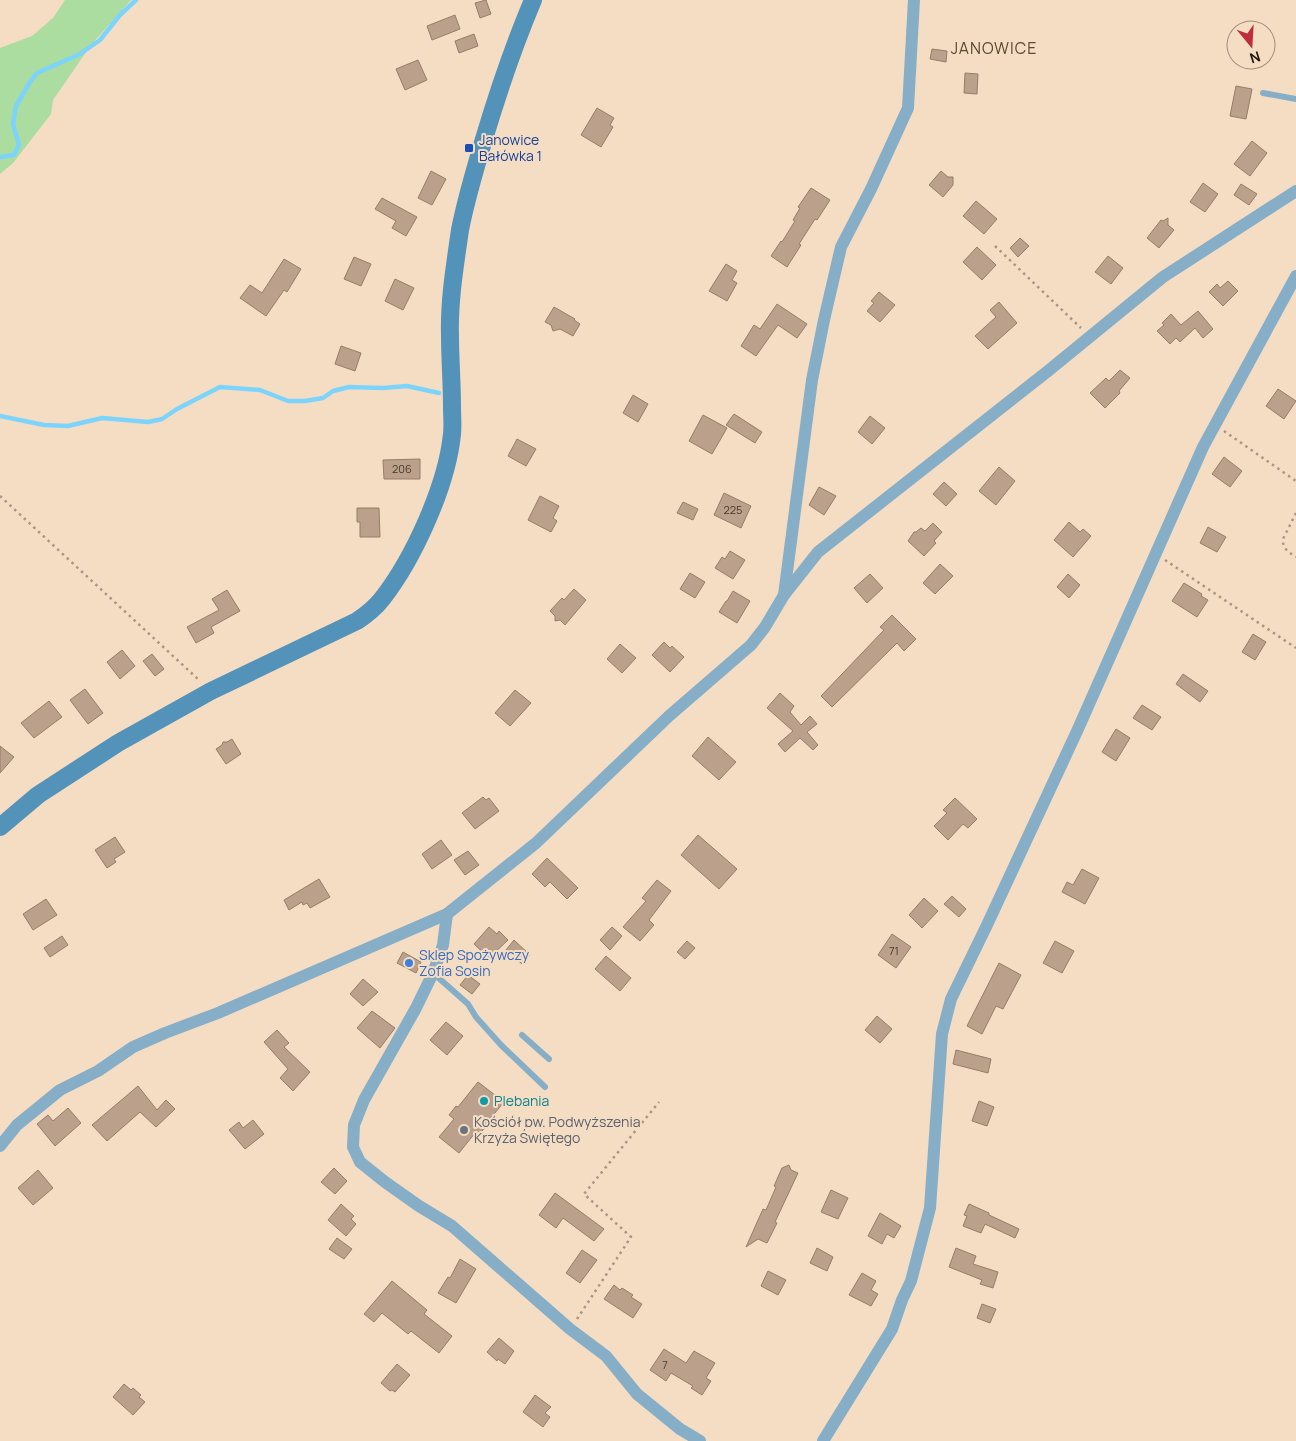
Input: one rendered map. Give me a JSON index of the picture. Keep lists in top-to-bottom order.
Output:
{
  "districts": ["JANOWICE"],
  "places": {
    "transit": ["Janowice Bałówka 1"],
    "other": ["Sklep Spożywczy Zofia Sosin", "Plebania", "Kościół pw. Podwyższenia Krzyża Świętego"]
  },
  "house_numbers": [
    "206",
    "225",
    "71",
    "7"
  ],
  "north": "bottom"
}
